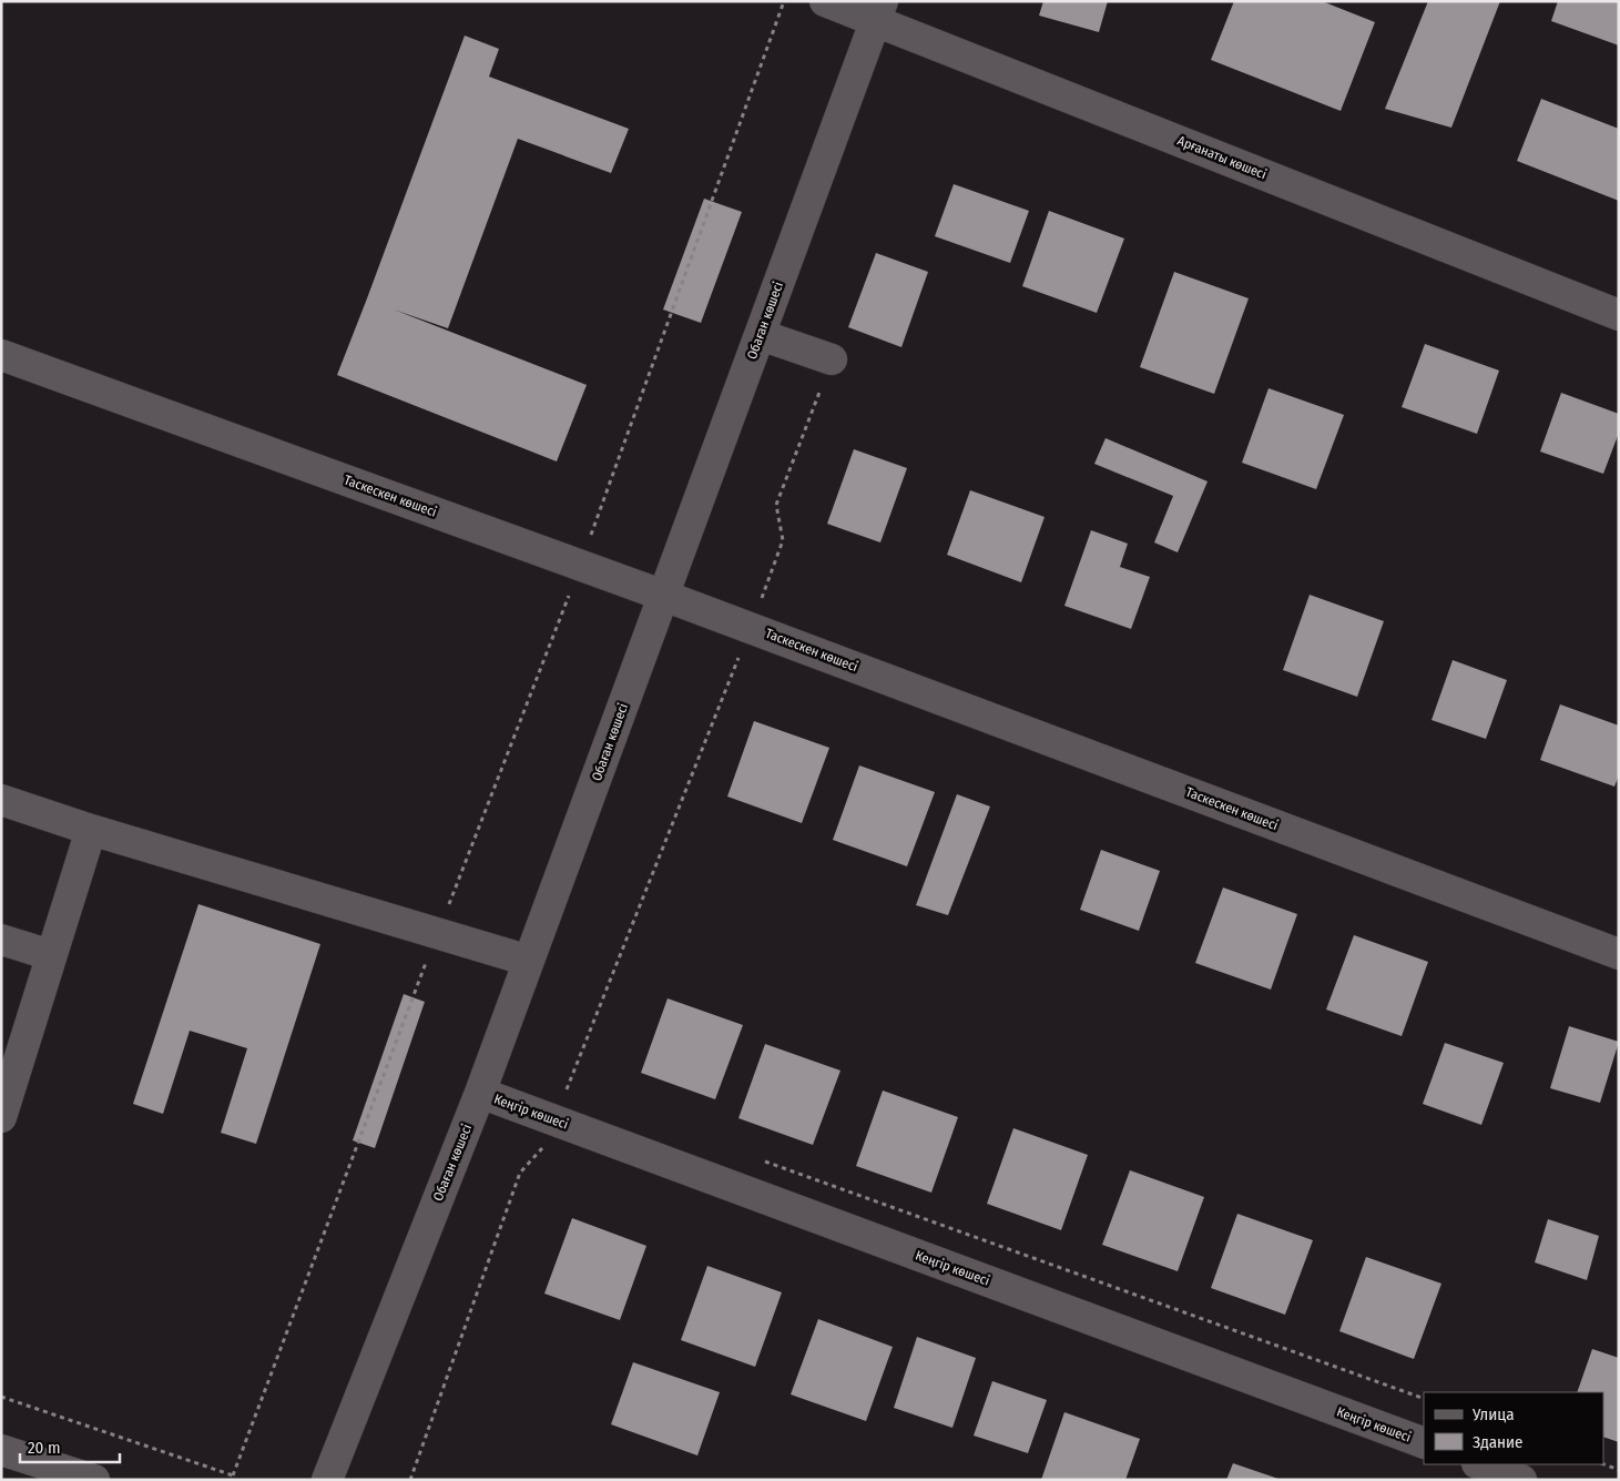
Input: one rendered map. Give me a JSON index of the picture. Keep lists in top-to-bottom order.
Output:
{
  "streets": {
    "street": [
      "Арғанаты көшесі",
      "Обаған көшесі",
      "Таскескен көшесі",
      "Кеңгір көшесі"
    ]
  },
  "crossings": [
    ["Арғанаты көшесі", "Обаған көшесі"],
    ["Обаған көшесі", "Таскескен көшесі"],
    ["Обаған көшесі", "Кеңгір көшесі"]
  ],
  "legend": ["Улица", "Здание"],
  "scale_bar": "20 m"
}
